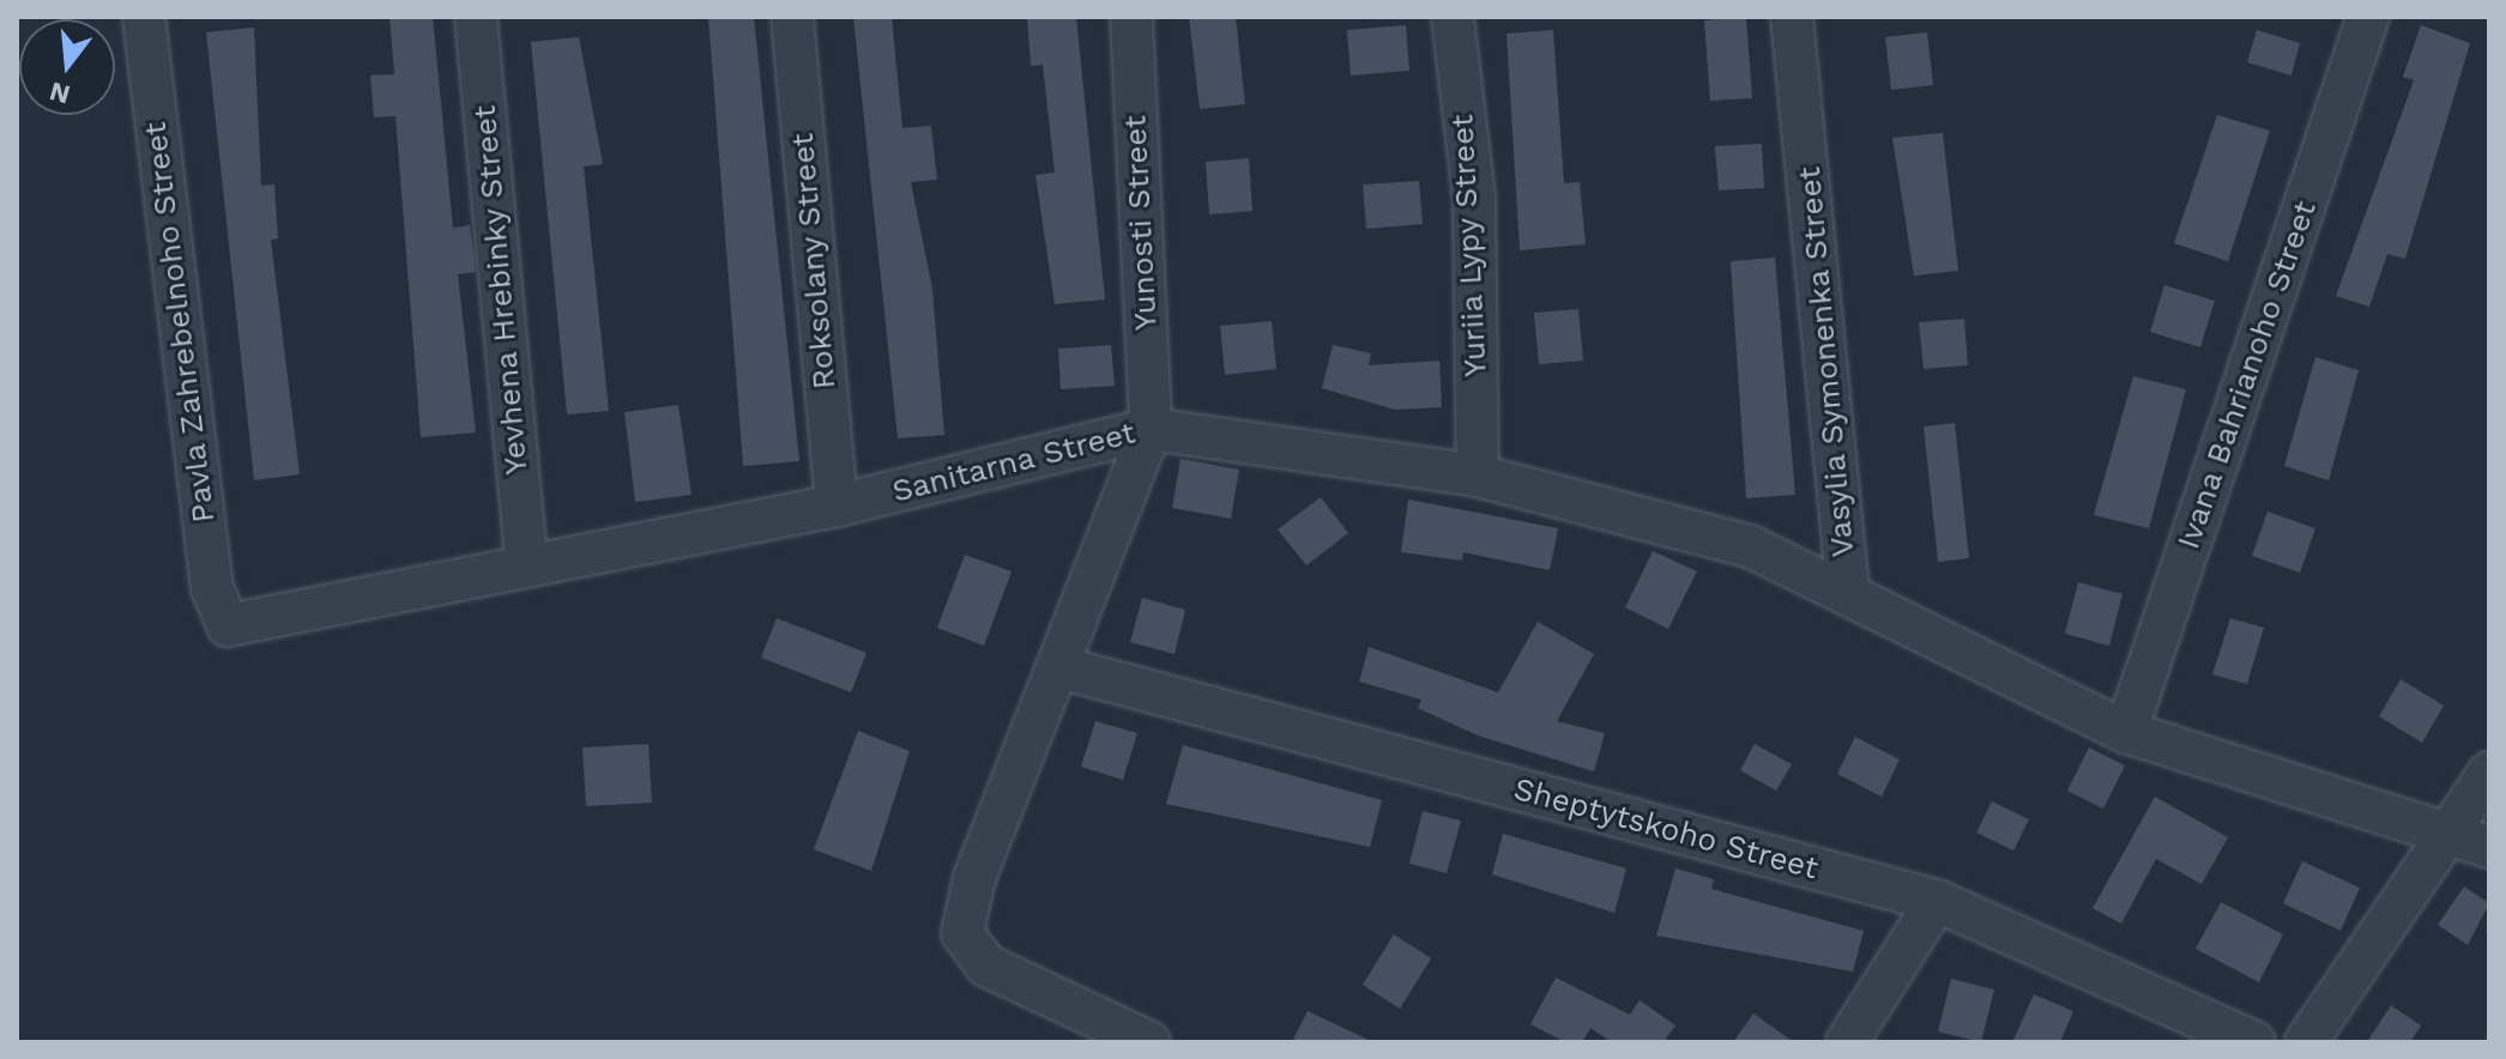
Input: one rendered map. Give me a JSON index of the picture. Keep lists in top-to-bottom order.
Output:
{
  "streets": {
    "street": [
      "Yunosti Street",
      "Yuriia Lypy Street",
      "Roksolany Street",
      "Yevhena Hrebinky Street",
      "Pavla Zahrebelnoho Street",
      "Vasylia Symonenka Street",
      "Ivana Bahrianoho Street",
      "Sanitarna Street",
      "Sheptytskoho Street"
    ]
  },
  "crossings": [
    ["Yunosti Street", "Sanitarna Street"],
    ["Yuriia Lypy Street", "Sanitarna Street"],
    ["Roksolany Street", "Sanitarna Street"],
    ["Yevhena Hrebinky Street", "Sanitarna Street"],
    ["Pavla Zahrebelnoho Street", "Sanitarna Street"],
    ["Vasylia Symonenka Street", "Ivana Bahrianoho Street"],
    ["Vasylia Symonenka Street", "Sanitarna Street"]
  ],
  "north": "bottom"
}
